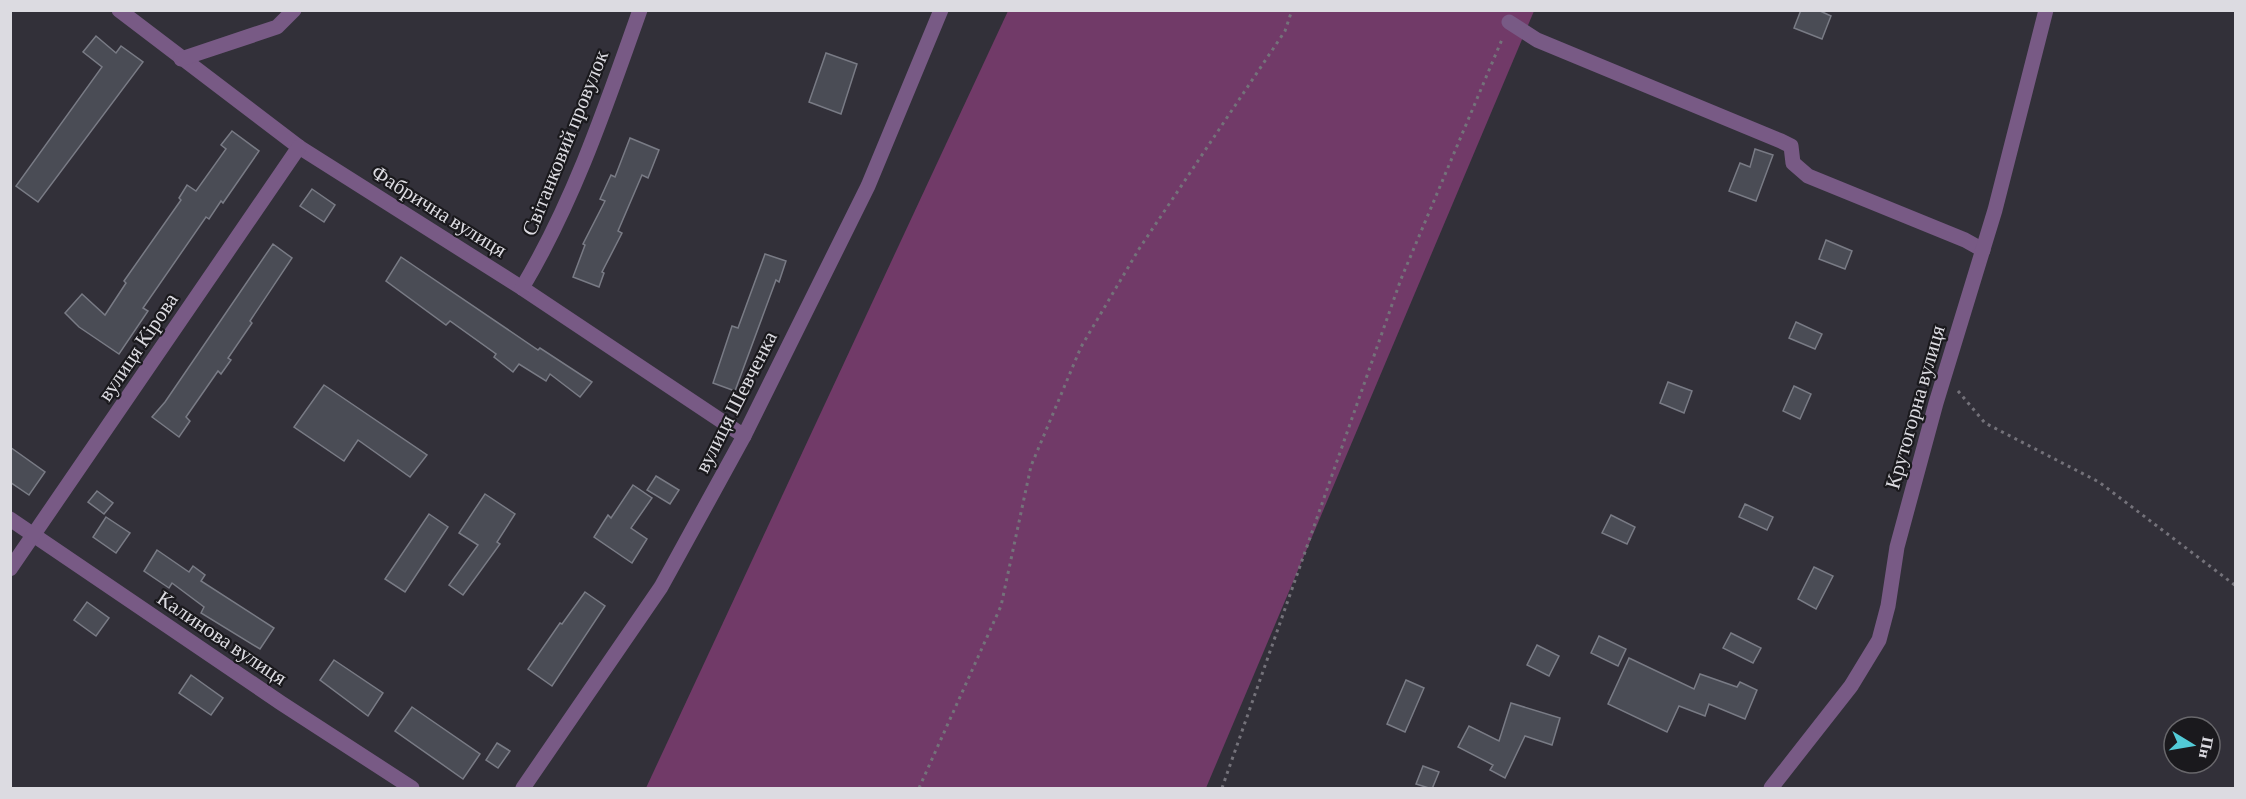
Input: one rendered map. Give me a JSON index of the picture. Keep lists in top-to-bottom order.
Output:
{
  "streets": {
    "street": [
      "Світанковий провулок",
      "Фабрична вулиця",
      "вулиця Кірова",
      "вулиця Шевченка",
      "Крутогорна вулиця",
      "Калинова вулиця"
    ]
  },
  "crossings": [
    ["Світанковий провулок", "Фабрична вулиця"],
    ["Фабрична вулиця", "вулиця Кірова"],
    ["Фабрична вулиця", "вулиця Шевченка"],
    ["вулиця Кірова", "Калинова вулиця"]
  ],
  "north": "right"
}
